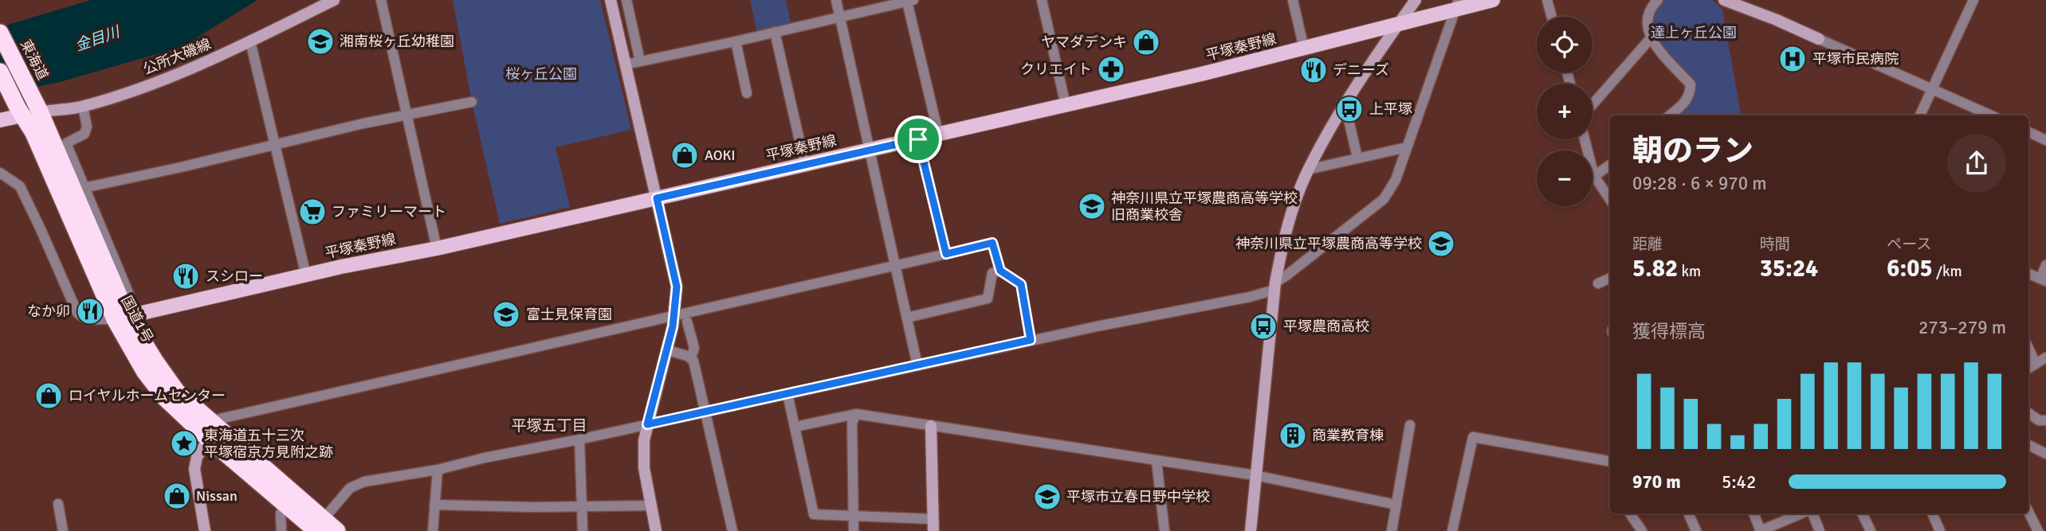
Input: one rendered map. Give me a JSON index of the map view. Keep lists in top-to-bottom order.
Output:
{
  "streets": {
    "highway": ["東海道", "国道1号"],
    "main road": ["平塚秦野線"],
    "street": ["公所大磯線"]
  },
  "crossings": [
    ["平塚秦野線", "国道1号"],
    ["公所大磯線", "東海道"],
    ["公所大磯線", "国道1号"],
    ["東海道", "国道1号"]
  ],
  "districts": ["平塚五丁目"],
  "water": ["金目川"],
  "parks": ["達上ヶ丘公園", "桜ヶ丘公園"],
  "places": {
    "school or university": [
      "湘南桜ヶ丘幼稚園",
      "神奈川県立平塚農商高等学校 旧商業校舎",
      "神奈川県立平塚農商高等学校",
      "富士見保育園",
      "平塚市立春日野中学校"
    ],
    "shop": [
      "ヤマダデンキ",
      "AOKI",
      "ロイヤルホームセンター",
      "Nissan"
    ],
    "hospital": ["平塚市民病院"],
    "pharmacy": ["クリエイト"],
    "restaurant": ["デニーズ", "スシロー", "なか卯"],
    "bus stop": ["上平塚", "平塚農商高校"],
    "supermarket": ["ファミリーマート"],
    "building": ["商業教育棟"],
    "place": ["東海道五十三次 平塚宿京方見附之跡"]
  },
  "page": {
    "map_buttons": ["+", "−"],
    "heading": ["朝のラン", "09:28 · 6 × 970 m"],
    "stats": [
      ["距離", "5.82 km"],
      ["時間", "35:24"],
      ["ペース", "6:05 /km"]
    ],
    "chart": ["獲得標高", "273–279 m"],
    "list": [
      {
        "name": "970 m",
        "note": "5:42"
      }
    ]
  }
}
